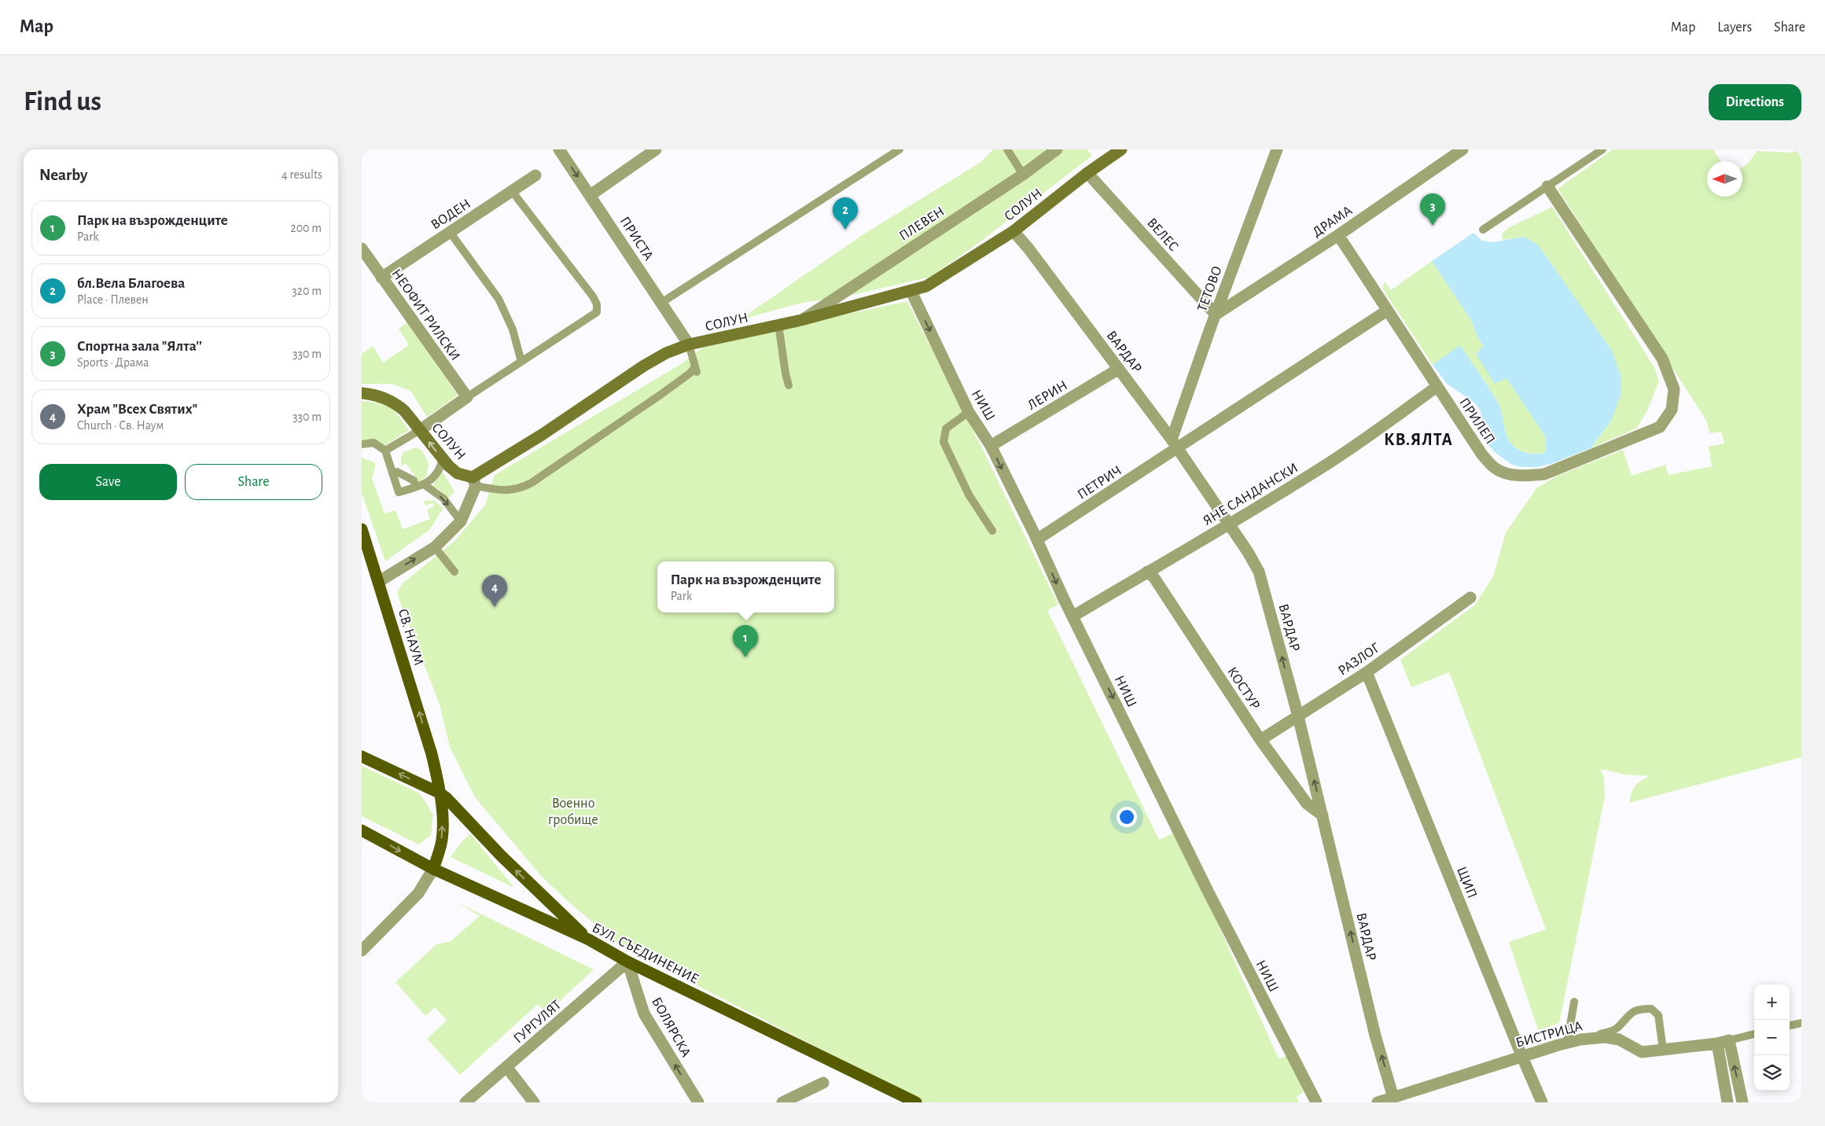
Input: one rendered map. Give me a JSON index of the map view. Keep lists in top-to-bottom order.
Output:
{
  "streets": {
    "main road": ["СВ. НАУМ", "БУЛ. СЪЕДИНЕНИЕ"],
    "street": [
      "СОЛУН",
      "ВОДЕН",
      "ДРАМА",
      "ПЛЕВЕН",
      "ВЕЛЕС",
      "ПРИСТА",
      "ТЕТОВО",
      "НЕОФИТ РИЛСКИ",
      "ВАРДАР",
      "ЛЕРИН",
      "НИШ",
      "ПРИЛЕП",
      "ПЕТРИЧ",
      "ЯНЕ САНДАНСКИ",
      "РАЗЛОГ",
      "КОСТУР",
      "ЩИП",
      "ГУРГУЛЯТ",
      "БОЛЯРСКА",
      "БИСТРИЦА"
    ]
  },
  "crossings": [
    ["СОЛУН", "ПЛЕВЕН"],
    ["СОЛУН", "ВЕЛЕС"],
    ["СОЛУН", "ПРИСТА"],
    ["СОЛУН", "ВАРДАР"],
    ["СОЛУН", "НИШ"],
    ["ВОДЕН", "НЕОФИТ РИЛСКИ"],
    ["ДРАМА", "ВЕЛЕС"],
    ["ДРАМА", "ТЕТОВО"],
    ["ДРАМА", "ПРИЛЕП"],
    ["ВЕЛЕС", "ТЕТОВО"],
    ["ТЕТОВО", "ВАРДАР"],
    ["ТЕТОВО", "ПЕТРИЧ"],
    ["ВАРДАР", "ЛЕРИН"],
    ["ВАРДАР", "ПЕТРИЧ"],
    ["ВАРДАР", "ЯНЕ САНДАНСКИ"],
    ["ВАРДАР", "РАЗЛОГ"],
    ["ВАРДАР", "КОСТУР"],
    ["ВАРДАР", "БИСТРИЦА"],
    ["ЛЕРИН", "НИШ"],
    ["НИШ", "ПЕТРИЧ"],
    ["НИШ", "ЯНЕ САНДАНСКИ"],
    ["ПРИЛЕП", "ПЕТРИЧ"],
    ["ПРИЛЕП", "ЯНЕ САНДАНСКИ"],
    ["ЯНЕ САНДАНСКИ", "КОСТУР"],
    ["СВ. НАУМ", "БУЛ. СЪЕДИНЕНИЕ"],
    ["РАЗЛОГ", "КОСТУР"],
    ["РАЗЛОГ", "ЩИП"],
    ["ЩИП", "БИСТРИЦА"],
    ["БУЛ. СЪЕДИНЕНИЕ", "ГУРГУЛЯТ"],
    ["БУЛ. СЪЕДИНЕНИЕ", "БОЛЯРСКА"],
    ["ГУРГУЛЯТ", "БОЛЯРСКА"]
  ],
  "one_way": [
    "ВАРДАР",
    "НИШ",
    "СВ. НАУМ",
    "БОЛЯРСКА"
  ],
  "districts": ["КВ.ЯЛТА"],
  "parks": ["Военно гробище"],
  "north": "left",
  "page": {
    "header": "Map",
    "nav": ["Map", "Layers", "Share"],
    "buttons": [
      "Directions",
      ["Save", "Share"]
    ],
    "title": "Find us",
    "heading": ["Nearby", "4 results"],
    "pins": [
      "3",
      "2",
      "4",
      "1"
    ],
    "list": [
      {
        "mark": "1",
        "name": "Парк на възрожденците",
        "note": "Park",
        "value": "200 m"
      },
      {
        "mark": "2",
        "name": "бл.Вела Благоева",
        "note": "Place · Плевен",
        "value": "320 m"
      },
      {
        "mark": "3",
        "name": "Спортна зала \"Ялта''",
        "note": "Sports · Драма",
        "value": "330 m"
      },
      {
        "mark": "4",
        "name": "Храм \"Всех Святих\"",
        "note": "Church · Св. Наум",
        "value": "330 m"
      }
    ],
    "popup": ["Парк на възрожденците", "Park"],
    "map_buttons": ["+", "−"]
  }
}
